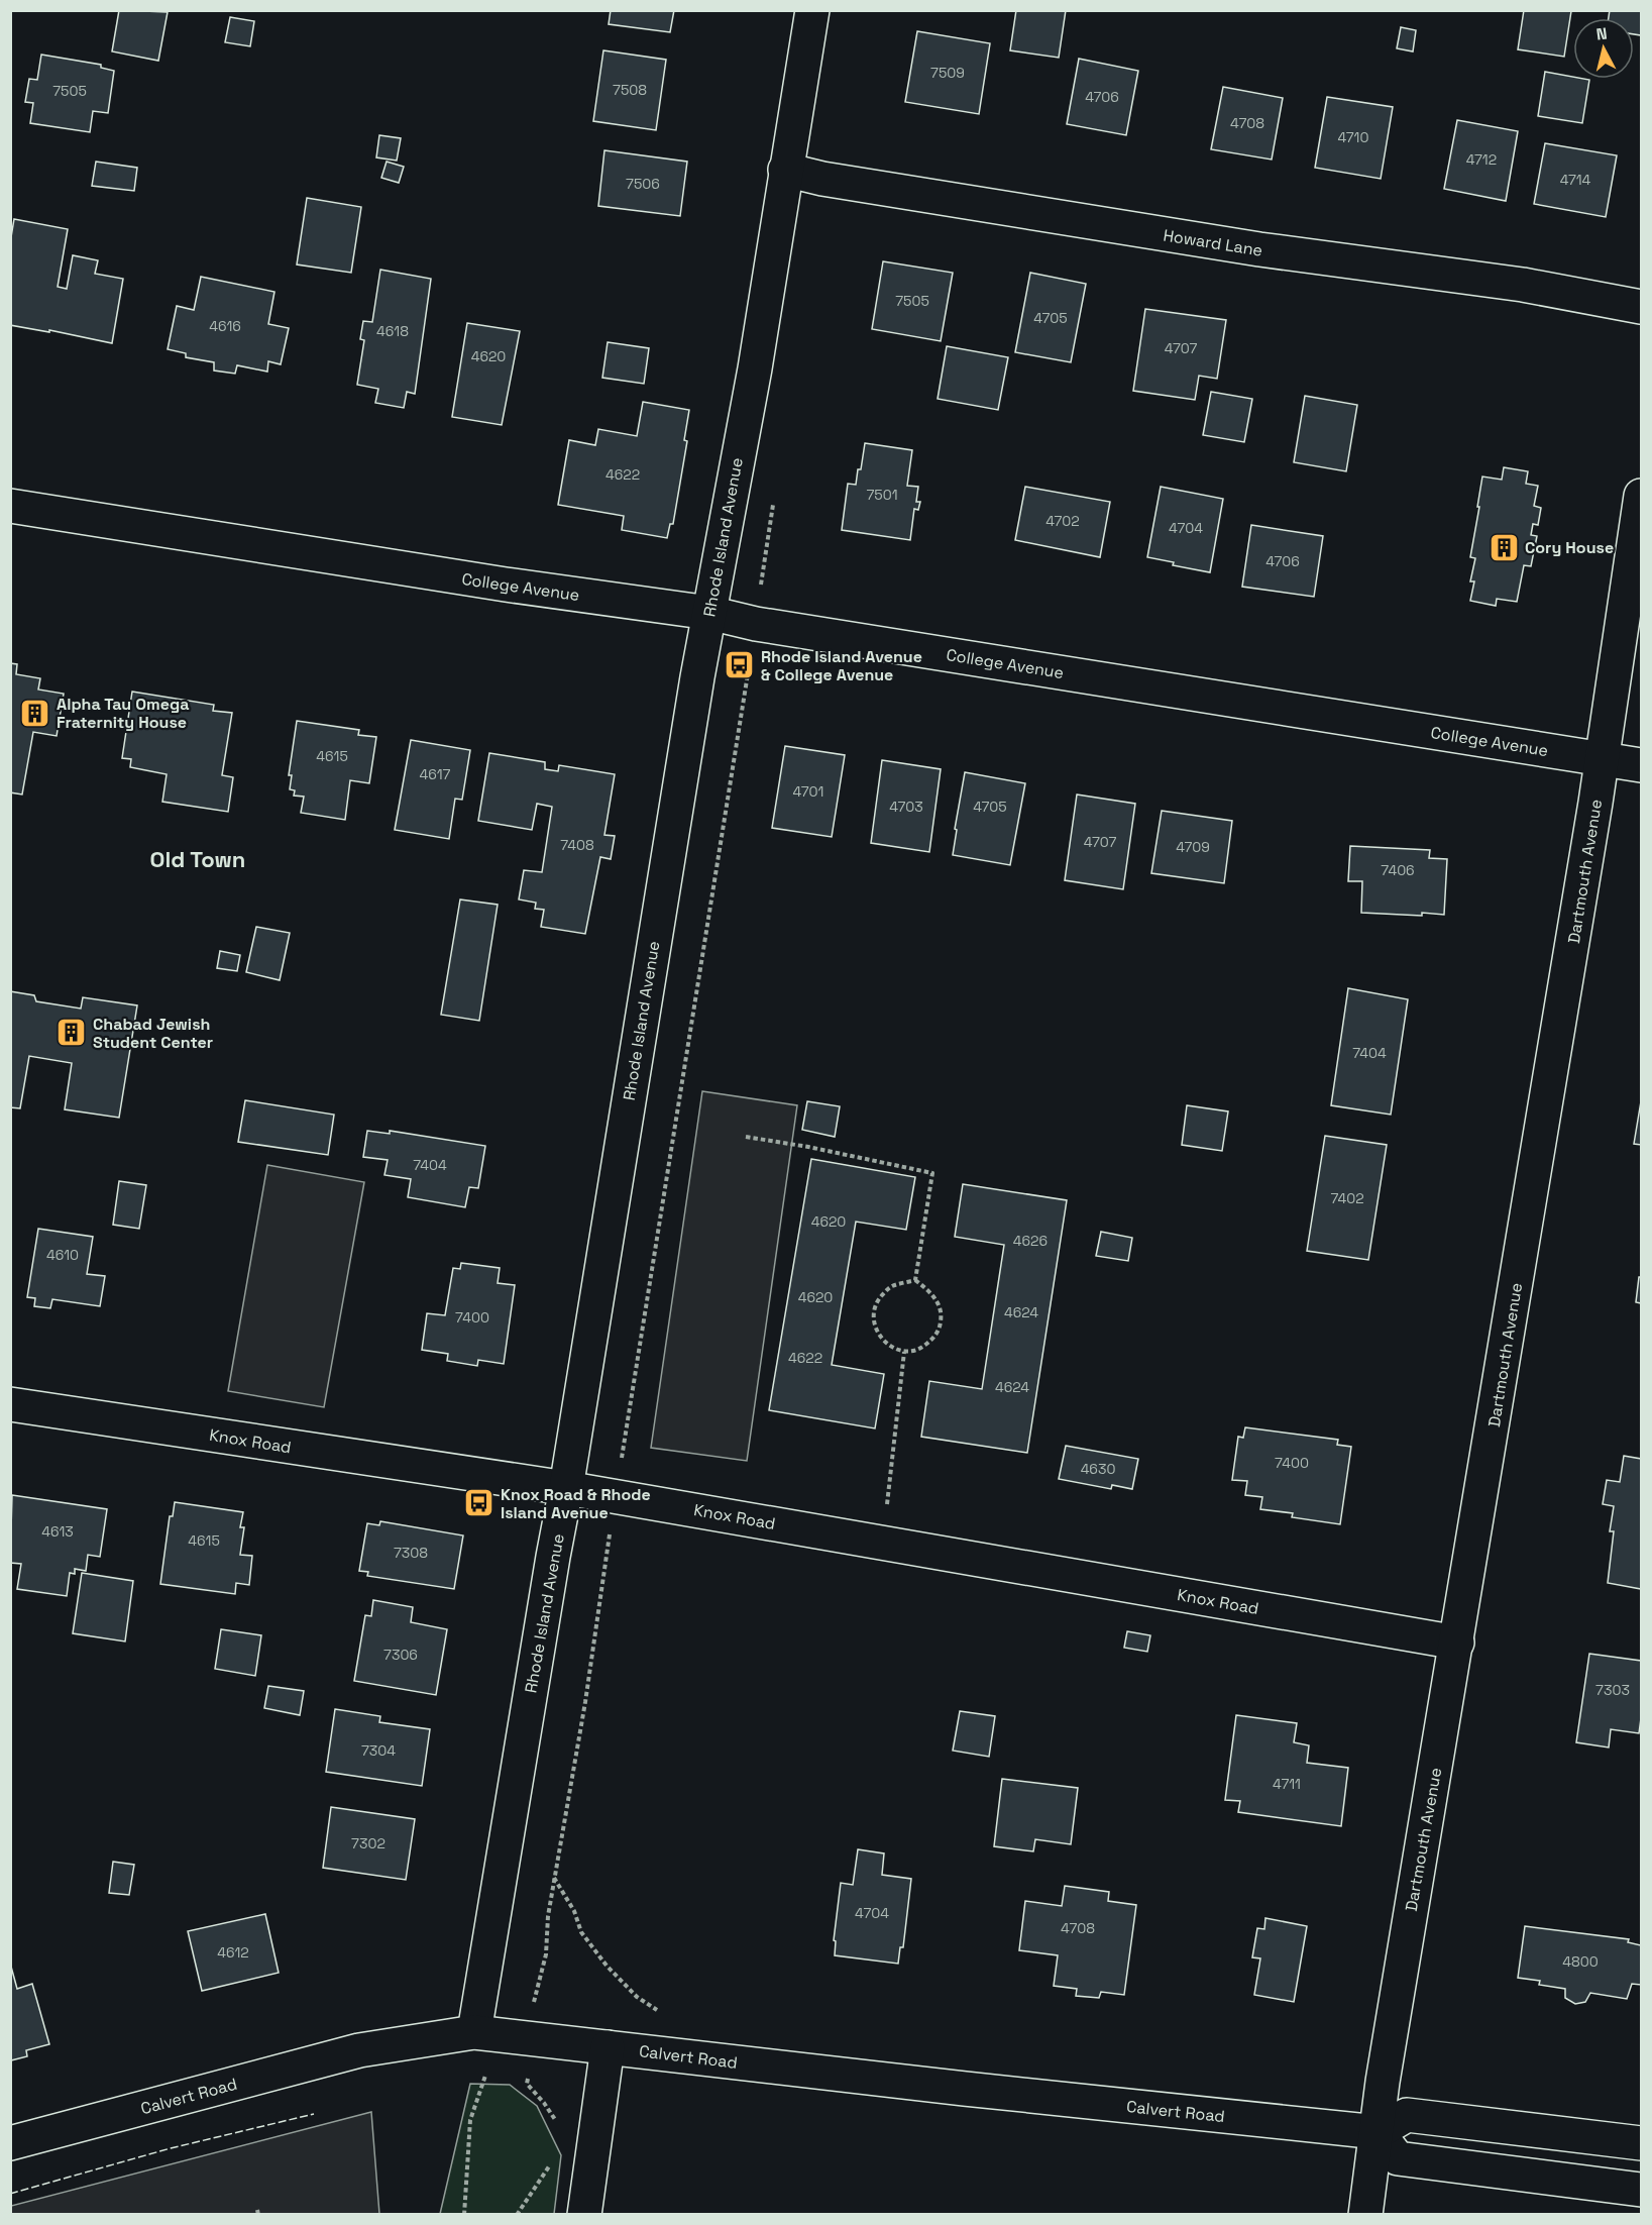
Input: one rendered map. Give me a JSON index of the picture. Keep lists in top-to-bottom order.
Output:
{
  "streets": {
    "street": [
      "Howard Lane",
      "Rhode Island Avenue",
      "College Avenue",
      "Dartmouth Avenue",
      "Knox Road",
      "Calvert Road"
    ]
  },
  "crossings": [
    ["Howard Lane", "Rhode Island Avenue"],
    ["Rhode Island Avenue", "College Avenue"],
    ["Rhode Island Avenue", "Knox Road"],
    ["Rhode Island Avenue", "Calvert Road"],
    ["College Avenue", "Dartmouth Avenue"],
    ["Dartmouth Avenue", "Knox Road"],
    ["Dartmouth Avenue", "Calvert Road"]
  ],
  "districts": ["Old Town"],
  "places": {
    "building": ["Cory House", "Alpha Tau Omega Fraternity House", "Chabad Jewish Student Center"],
    "bus stop": ["Rhode Island Avenue & College Avenue", "Knox Road & Rhode Island Avenue"]
  },
  "house_numbers": [
    "7509",
    "7508",
    "7505",
    "4706",
    "4708",
    "4710",
    "4712",
    "4714",
    "7506",
    "7505",
    "4705",
    "4616",
    "4618",
    "4707",
    "4620",
    "4622",
    "7501",
    "4702",
    "4704",
    "4706",
    "4615",
    "4617",
    "4701",
    "4703",
    "4705",
    "4707",
    "7408",
    "4709",
    "7406",
    "7404",
    "7404",
    "7402",
    "4620",
    "4626",
    "4610",
    "4620",
    "4624",
    "7400",
    "4622",
    "4624",
    "7400",
    "4630",
    "4613",
    "4615",
    "7308",
    "7306",
    "7303",
    "7304",
    "4711",
    "7302",
    "4704",
    "4708",
    "4612",
    "4800"
  ],
  "north": "top"
}
